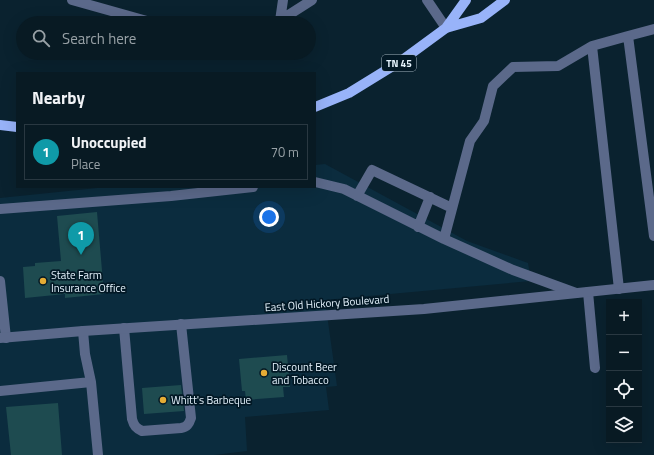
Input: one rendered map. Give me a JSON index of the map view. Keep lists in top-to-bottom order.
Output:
{
  "streets": {
    "main road": ["TN 45"],
    "street": ["East Old Hickory Boulevard"]
  },
  "places": ["State Farm Insurance Office", "Discount Beer and Tobacco", "Whitt's Barbeque"],
  "page": {
    "search": "Search here",
    "heading": "Nearby",
    "list": [
      {
        "mark": "1",
        "name": "Unoccupied",
        "note": "Place",
        "value": "70 m"
      }
    ],
    "pins": "1",
    "map_buttons": ["+", "−"]
  }
}
